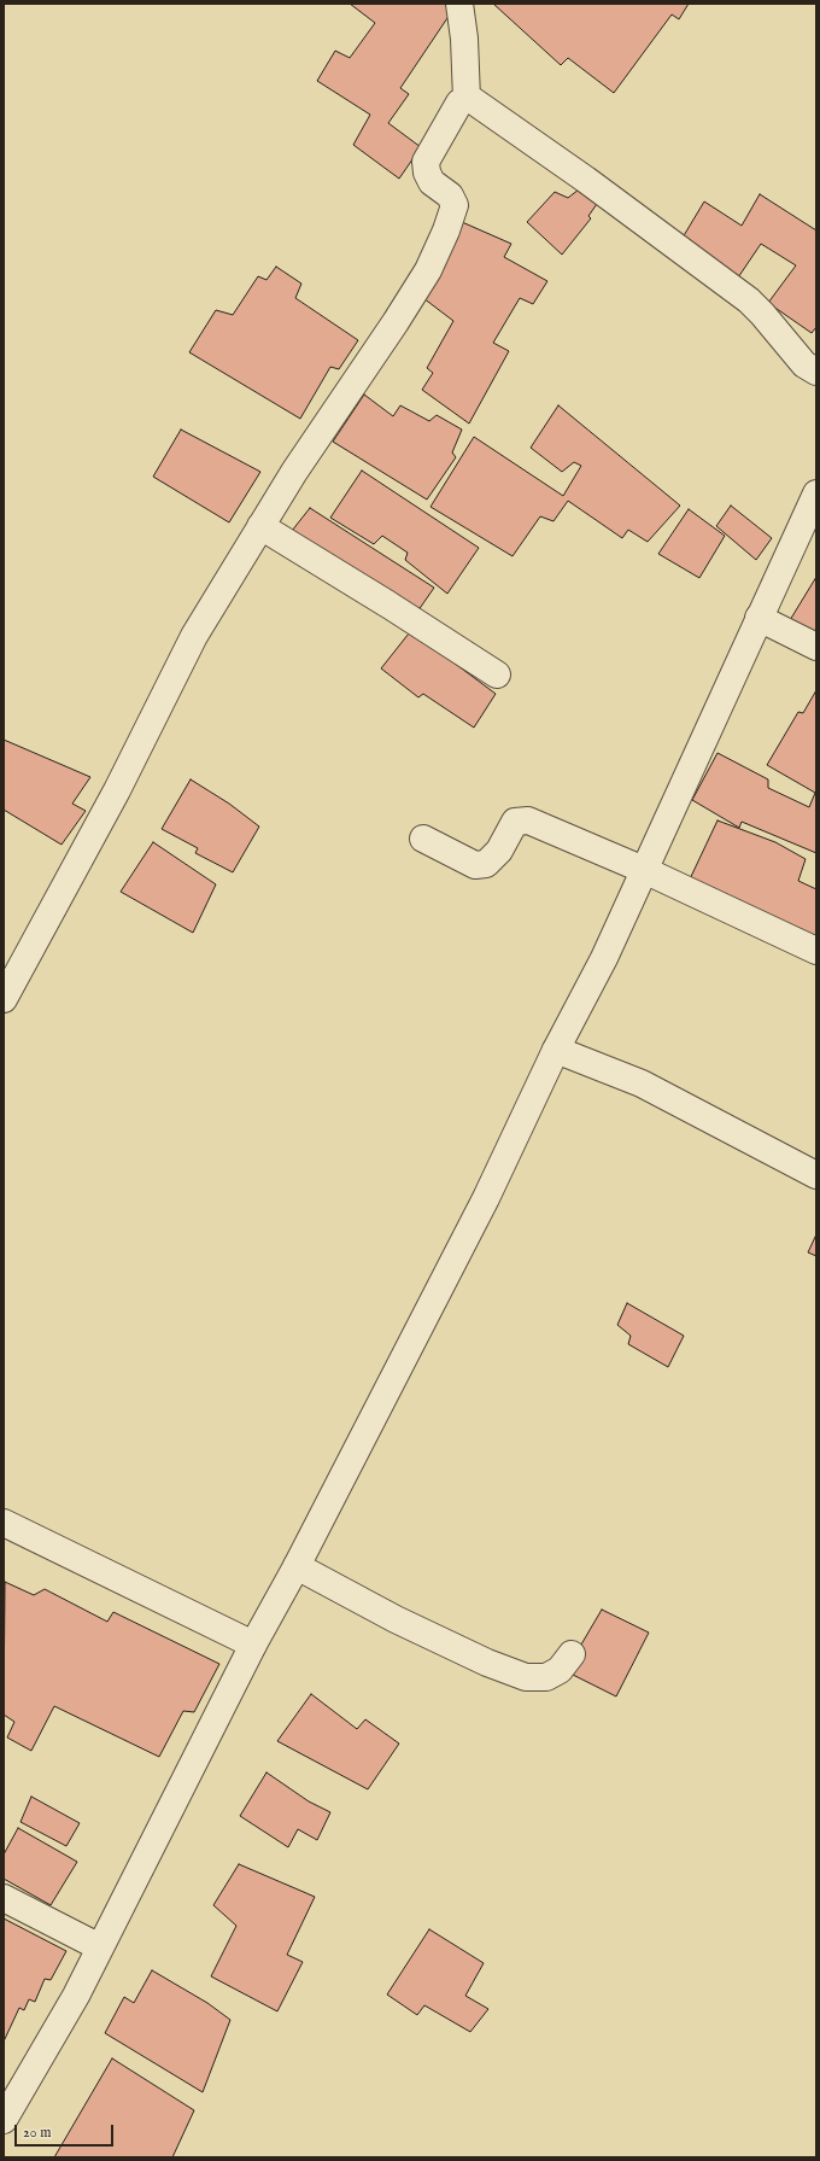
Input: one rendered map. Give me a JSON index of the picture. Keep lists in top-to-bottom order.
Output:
{
  "scale_bar": "20 m"
}
